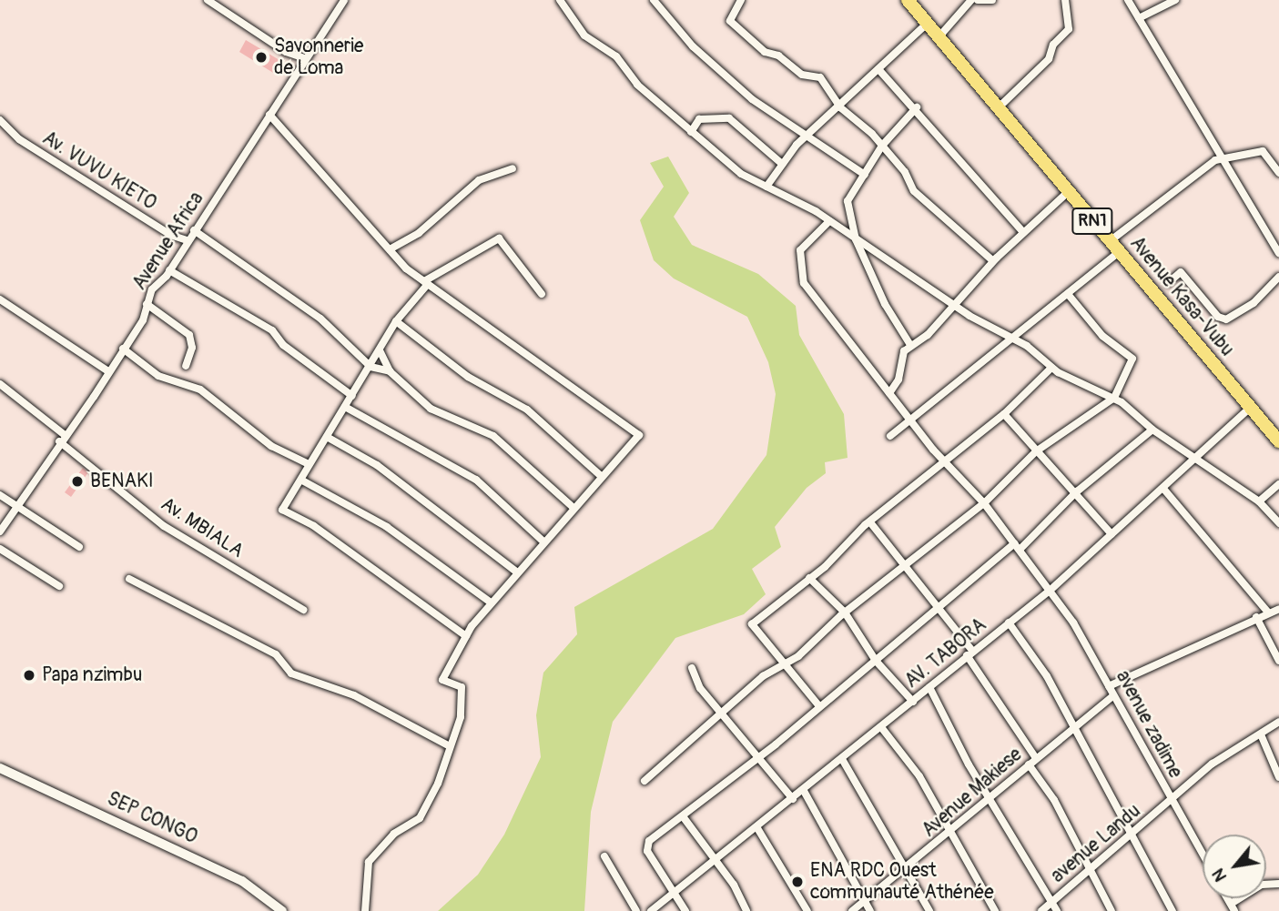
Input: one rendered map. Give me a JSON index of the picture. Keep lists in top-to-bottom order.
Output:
{
  "streets": {
    "highway": ["RN1", "Avenue Kasa-Vubu"],
    "street": [
      "Av. VUVU KIETO",
      "Avenue Africa",
      "Av. MBIALA",
      "AV. TABORA",
      "avenue zadime",
      "Avenue Makiese",
      "SEP CONGO",
      "avenue Landu"
    ]
  },
  "crossings": [
    ["Av. VUVU KIETO", "Avenue Africa"],
    ["Avenue Africa", "Av. MBIALA"],
    ["Avenue Kasa-Vubu", "AV. TABORA"],
    ["AV. TABORA", "avenue zadime"],
    ["avenue zadime", "Avenue Makiese"],
    ["avenue zadime", "avenue Landu"]
  ],
  "places": [
    "Savonnerie de Loma",
    "BENAKI",
    "Papa nzimbu",
    "ENA RDC Ouest communauté Athénée"
  ],
  "north": "bottom left"
}
